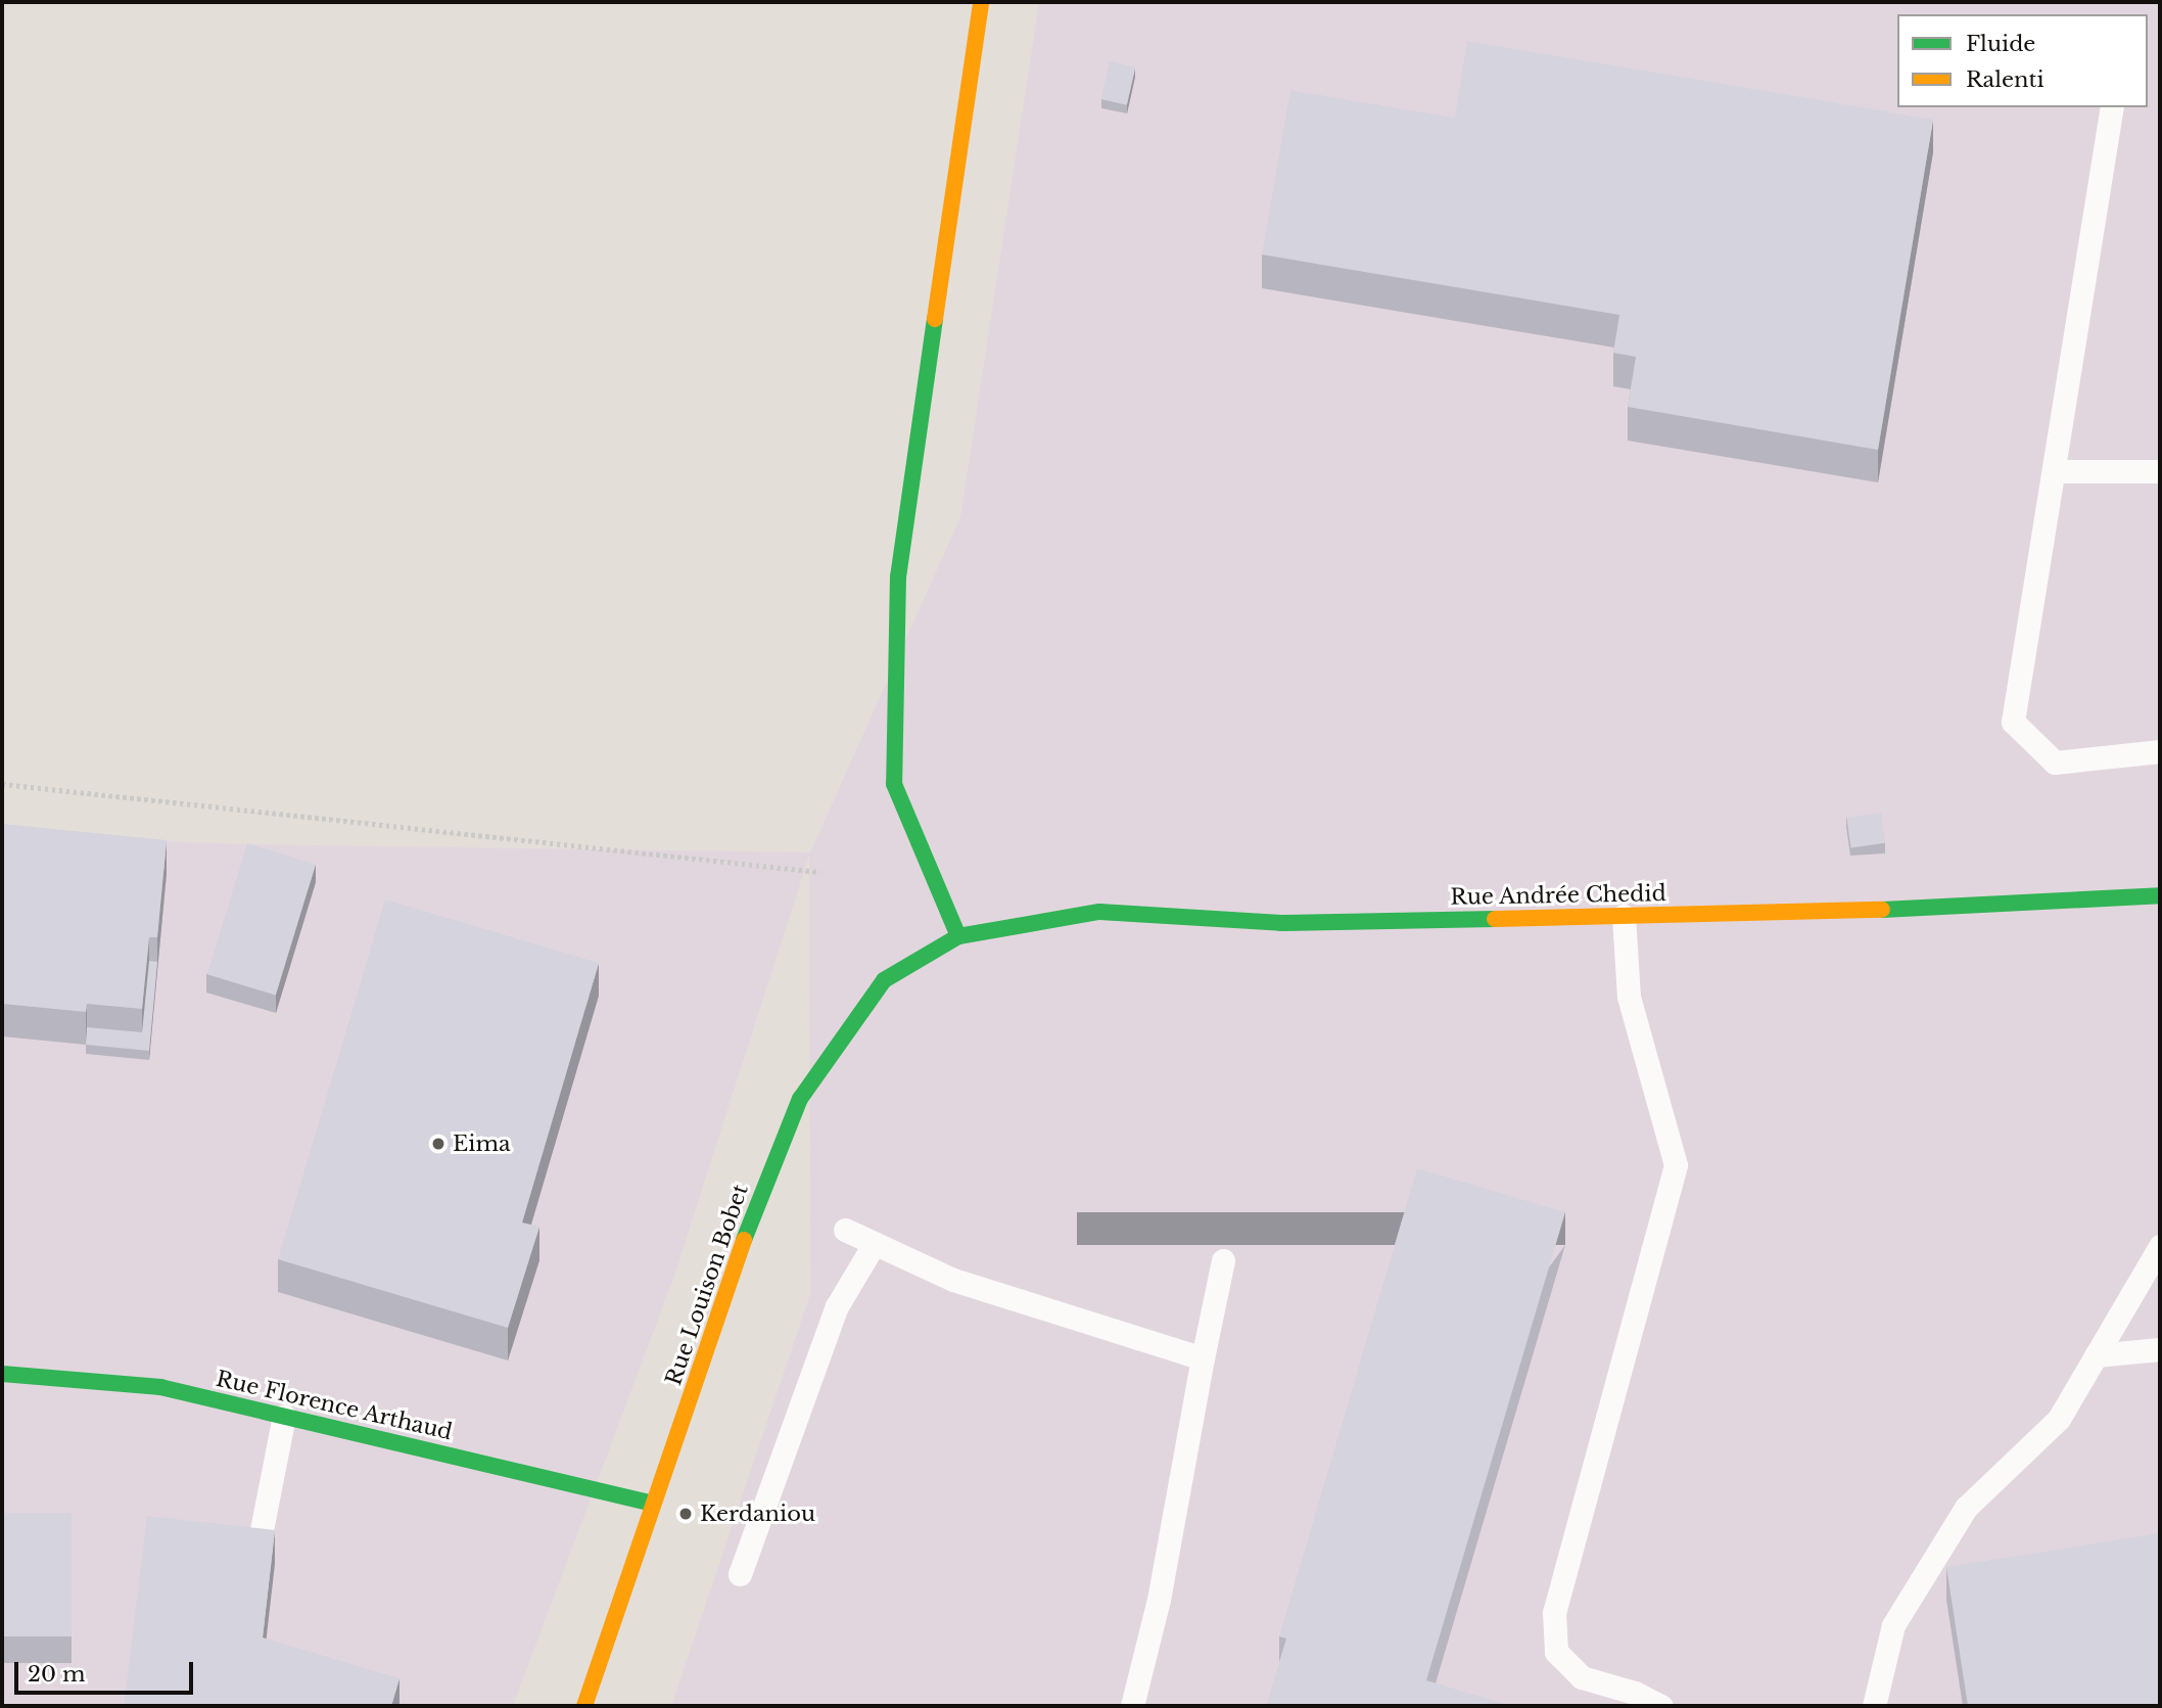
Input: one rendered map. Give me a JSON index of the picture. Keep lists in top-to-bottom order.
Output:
{
  "streets": {
    "street": ["Rue Andrée Chedid", "Rue Louison Bobet", "Rue Florence Arthaud"]
  },
  "crossings": [
    ["Rue Andrée Chedid", "Rue Louison Bobet"],
    ["Rue Louison Bobet", "Rue Florence Arthaud"]
  ],
  "places": ["Eima", "Kerdaniou"],
  "legend": ["Fluide", "Ralenti"],
  "scale_bar": "20 m"
}
